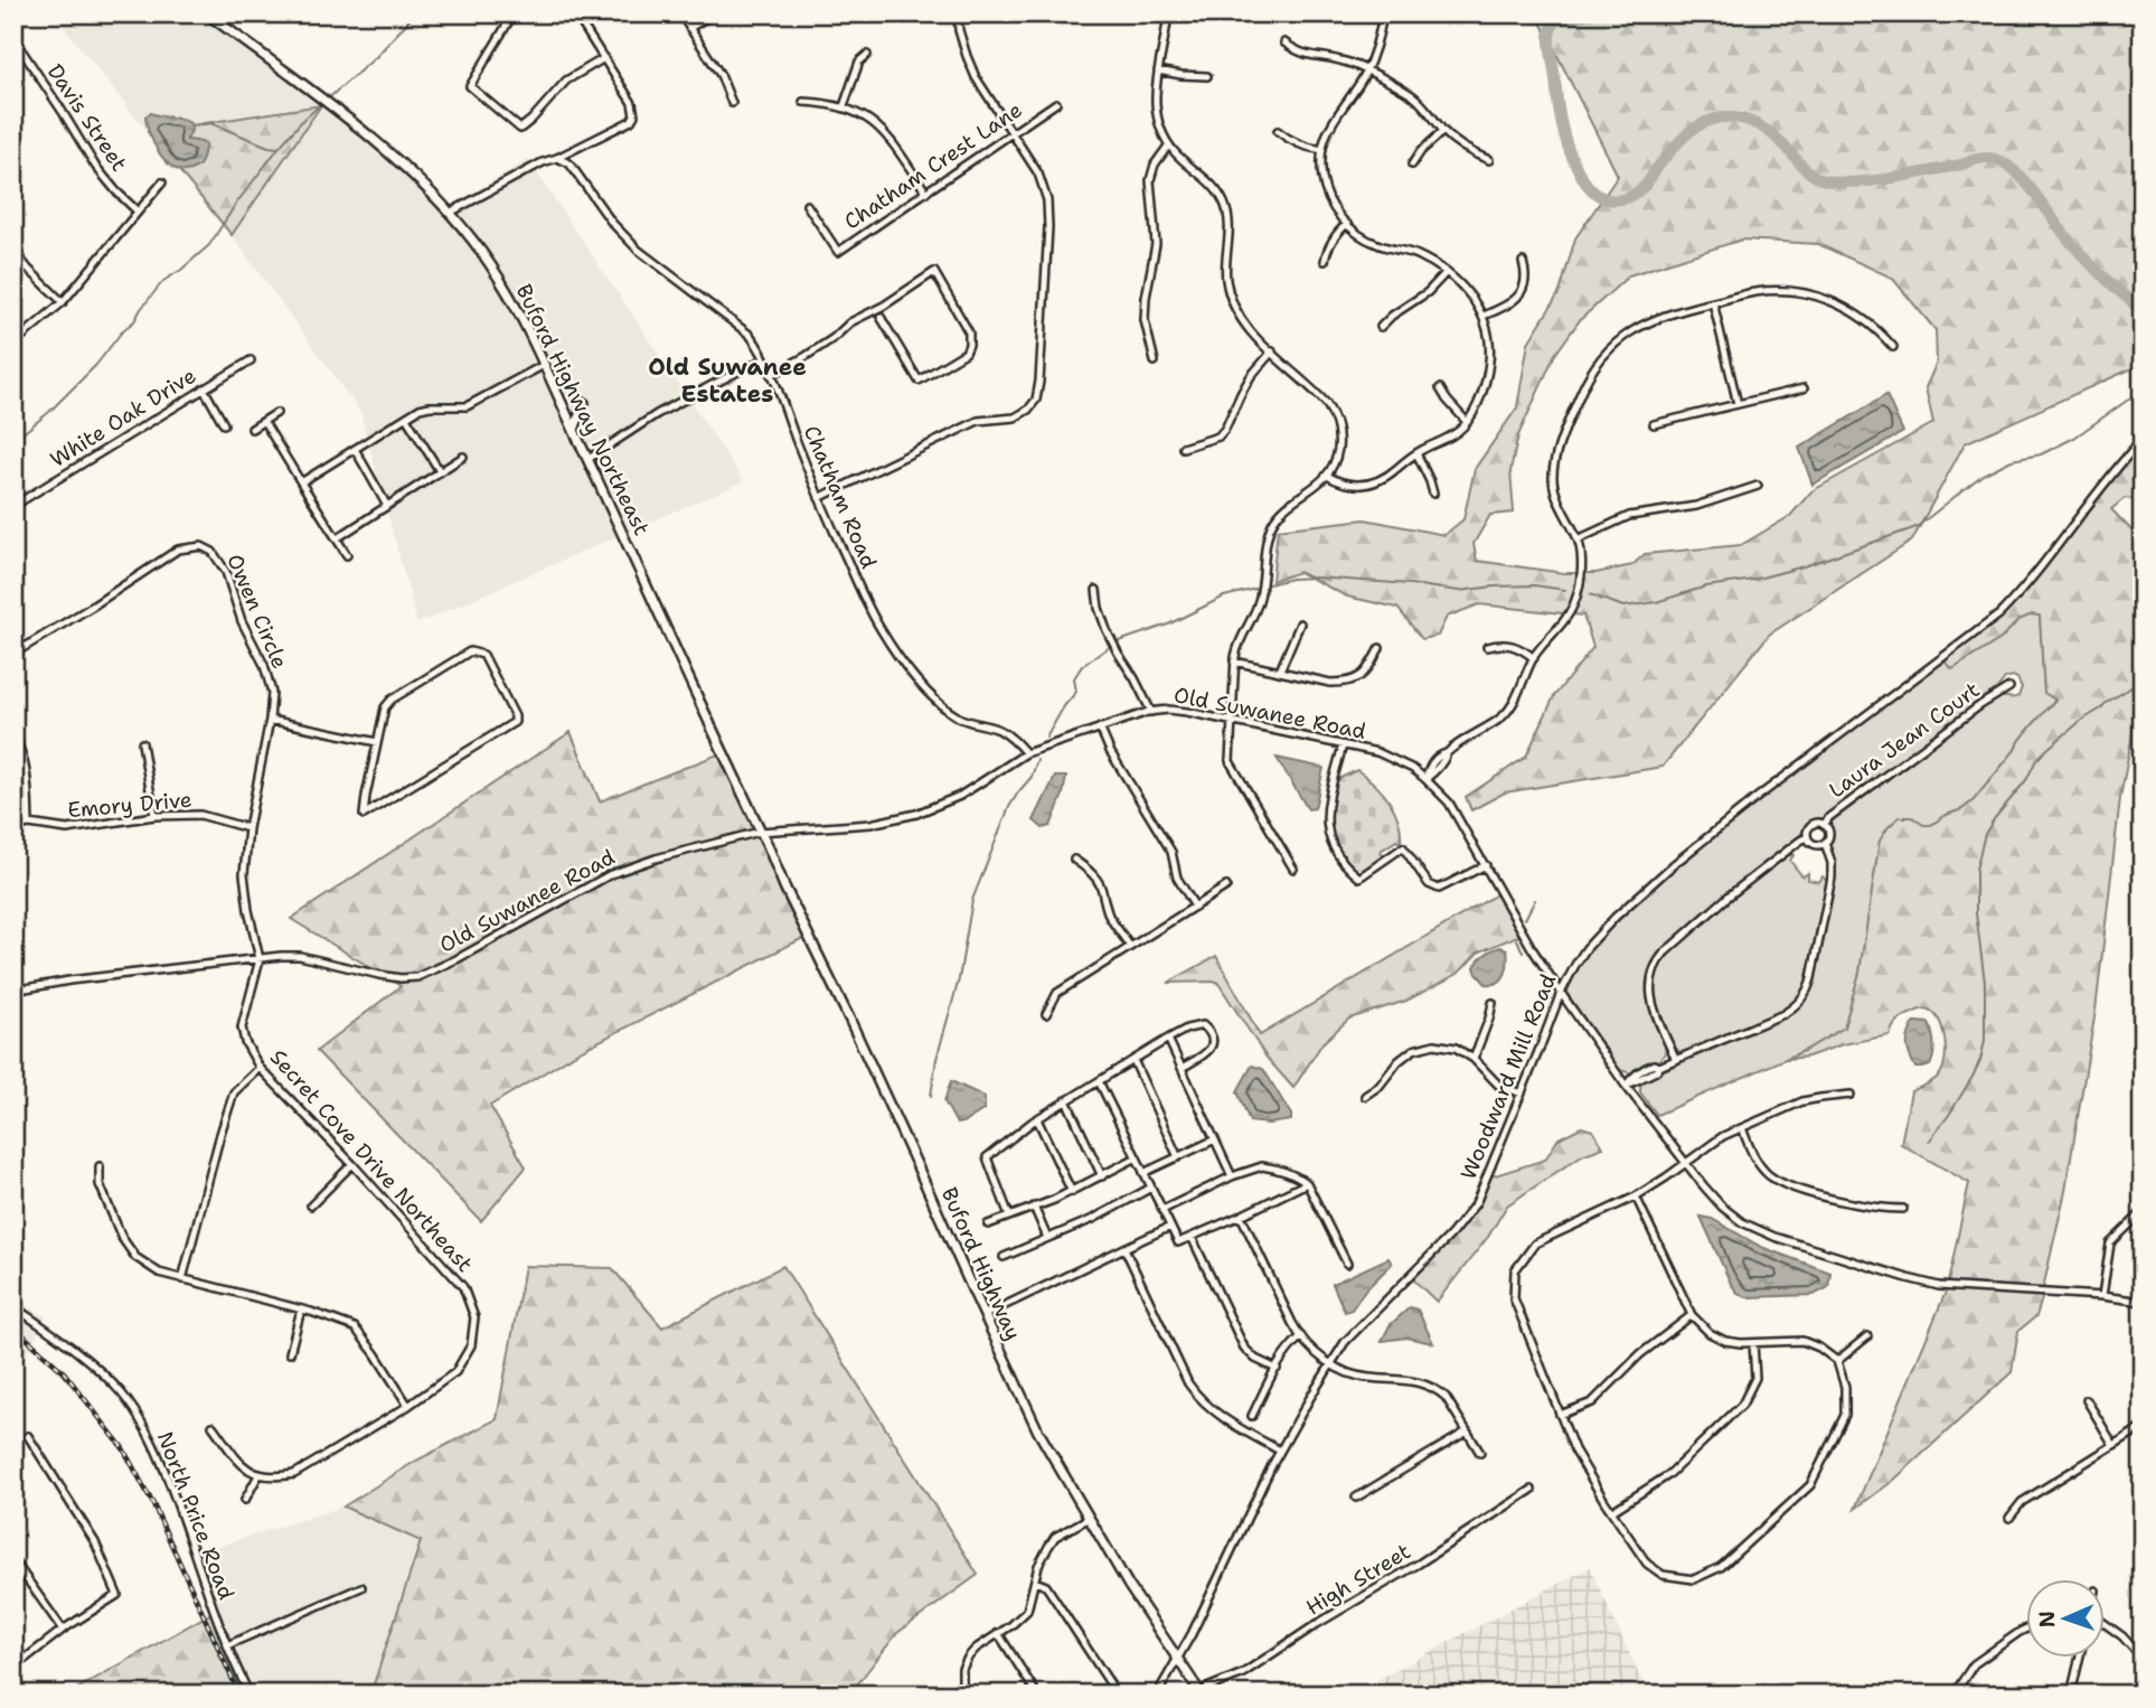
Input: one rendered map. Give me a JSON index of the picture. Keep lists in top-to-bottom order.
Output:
{
  "streets": {
    "main road": ["Buford Highway Northeast", "Buford Highway"],
    "street": [
      "Davis Street",
      "Chatham Crest Lane",
      "White Oak Drive",
      "Chatham Road",
      "Owen Circle",
      "Old Suwanee Road",
      "Laura Jean Court",
      "Emory Drive",
      "Woodward Mill Road",
      "Secret Cove Drive Northeast",
      "North Price Road",
      "High Street"
    ]
  },
  "crossings": [
    ["Buford Highway Northeast", "Old Suwanee Road"],
    ["Buford Highway Northeast", "Buford Highway"],
    ["Chatham Road", "Old Suwanee Road"],
    ["Owen Circle", "Old Suwanee Road"],
    ["Owen Circle", "Emory Drive"],
    ["Owen Circle", "Secret Cove Drive Northeast"],
    ["Old Suwanee Road", "Woodward Mill Road"],
    ["Old Suwanee Road", "Secret Cove Drive Northeast"],
    ["Old Suwanee Road", "Buford Highway"],
    ["Woodward Mill Road", "Buford Highway"],
    ["Buford Highway", "High Street"]
  ],
  "districts": ["Old Suwanee Estates"],
  "north": "left"
}
